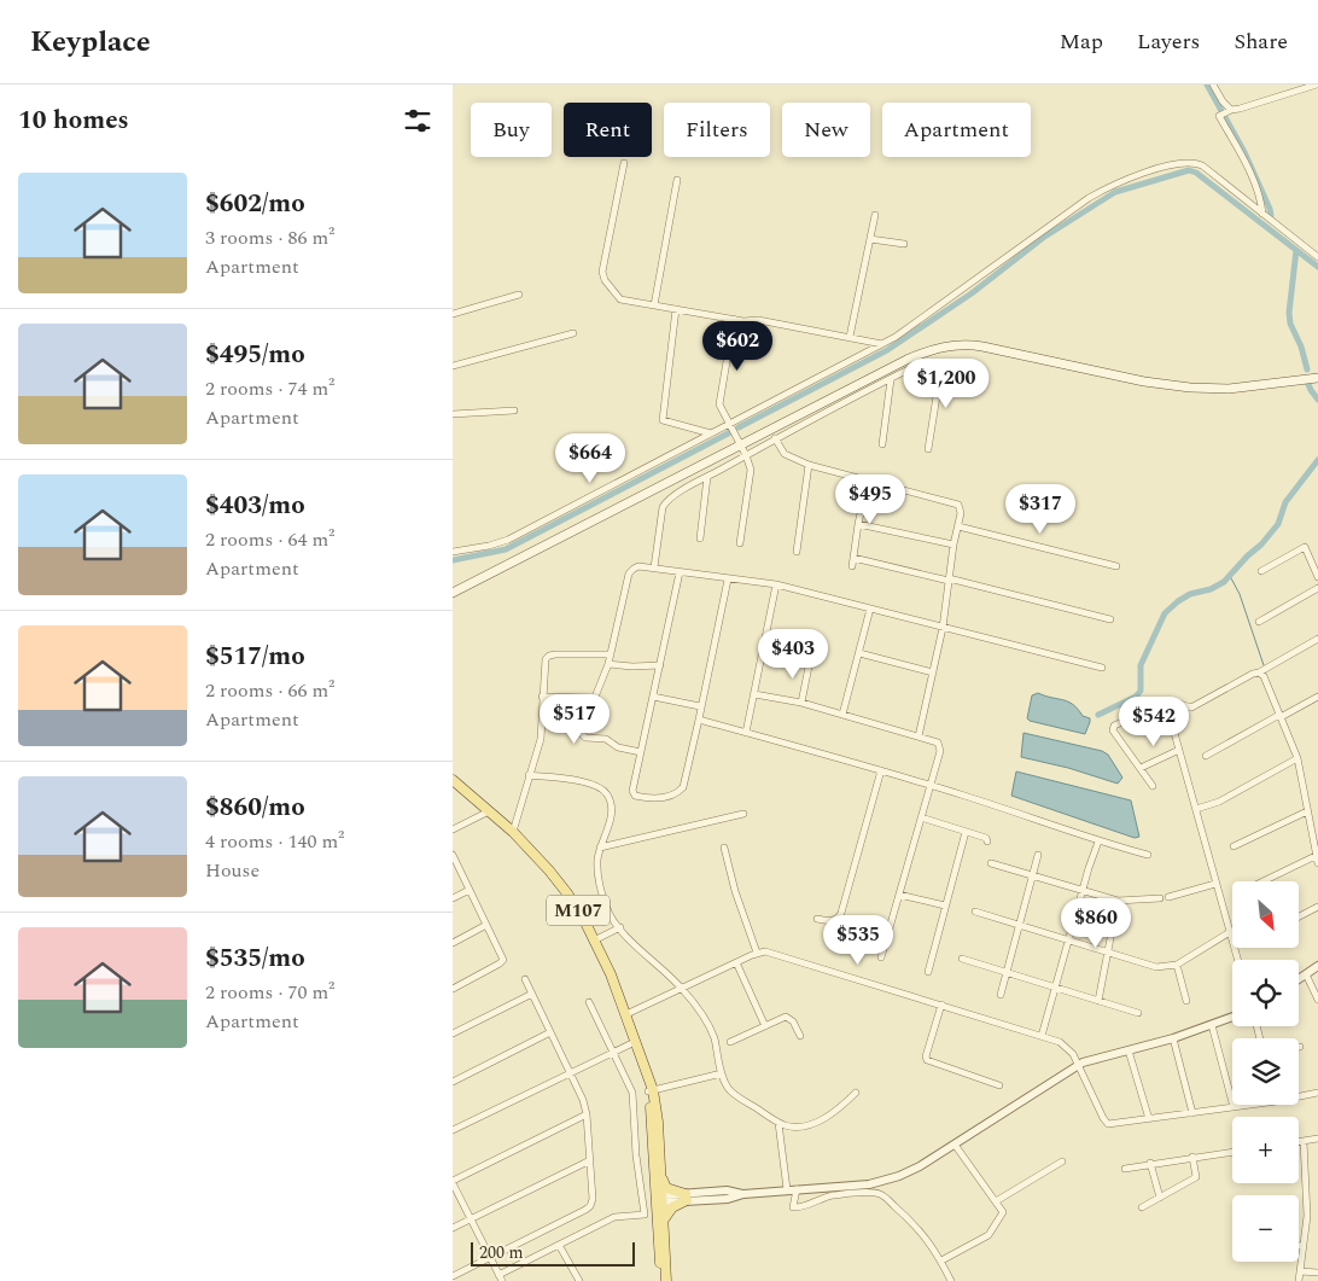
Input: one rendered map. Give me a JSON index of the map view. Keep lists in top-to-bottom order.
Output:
{
  "streets": {
    "main road": ["M107"]
  },
  "scale_bar": "200 m",
  "north": "bottom right",
  "page": {
    "header": "Keyplace",
    "nav": ["Map", "Layers", "Share"],
    "heading": "10 homes",
    "chip": [
      "Buy",
      "Rent",
      "Filters",
      "New",
      "Apartment"
    ],
    "list": [
      {
        "name": "$602/mo",
        "note": "3 rooms · 86 m² · Apartment"
      },
      {
        "name": "$495/mo",
        "note": "2 rooms · 74 m² · Apartment"
      },
      {
        "name": "$403/mo",
        "note": "2 rooms · 64 m² · Apartment"
      },
      {
        "name": "$517/mo",
        "note": "2 rooms · 66 m² · Apartment"
      },
      {
        "name": "$860/mo",
        "note": "4 rooms · 140 m² · House"
      },
      {
        "name": "$535/mo",
        "note": "2 rooms · 70 m² · Apartment"
      }
    ],
    "price": [
      "$602",
      "$1,200",
      "$664",
      "$495",
      "$317",
      "$403",
      "$517",
      "$542",
      "$860",
      "$535"
    ],
    "map_buttons": ["+", "−"],
    "scale": "200 m"
  }
}
